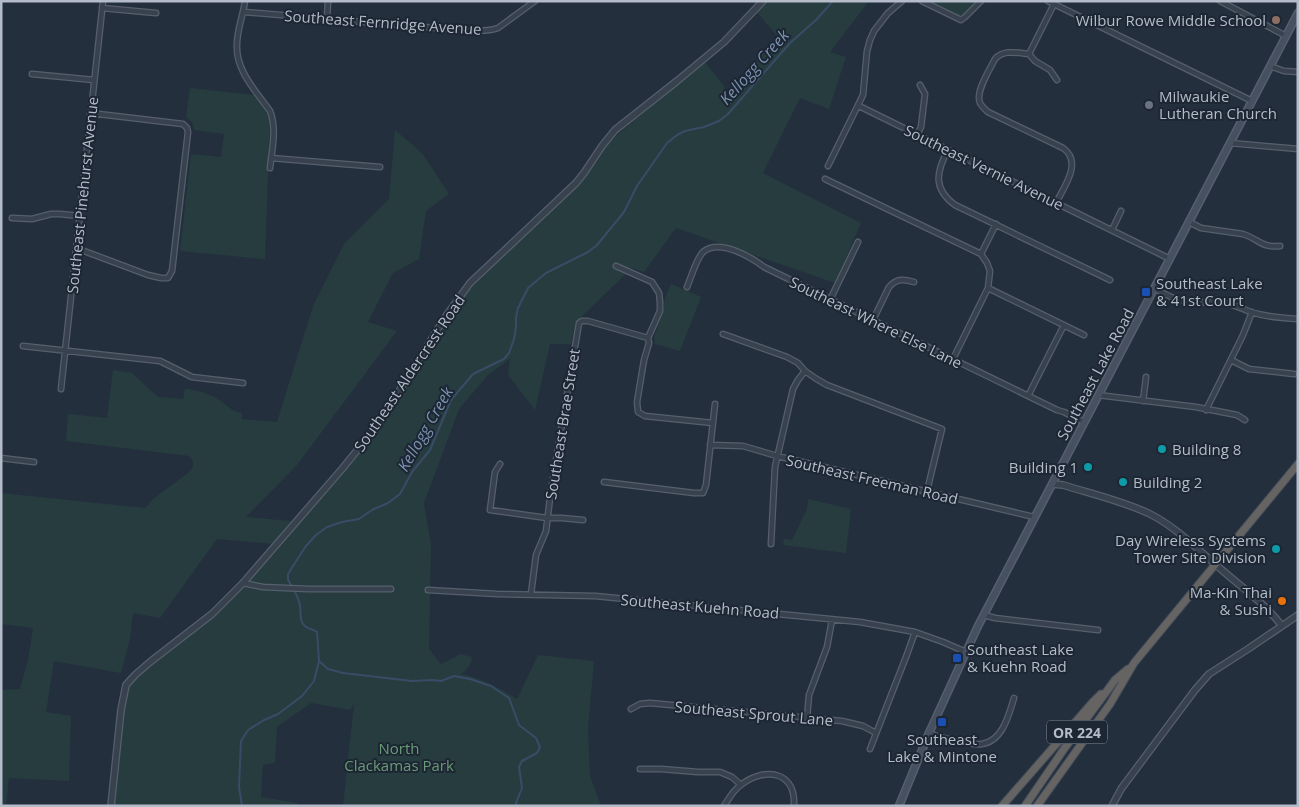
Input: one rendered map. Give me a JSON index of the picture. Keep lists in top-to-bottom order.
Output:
{
  "streets": {
    "highway": ["OR 224"],
    "main road": ["Southeast Lake Road"],
    "street": [
      "Southeast Fernridge Avenue",
      "Southeast Vernie Avenue",
      "Southeast Pinehurst Avenue",
      "Southeast Where Else Lane",
      "Southeast Aldercrest Road",
      "Southeast Brae Street",
      "Southeast Freeman Road",
      "Southeast Kuehn Road",
      "Southeast Sprout Lane"
    ]
  },
  "crossings": [
    ["Southeast Vernie Avenue", "Southeast Lake Road"],
    ["Southeast Where Else Lane", "Southeast Lake Road"],
    ["Southeast Lake Road", "Southeast Freeman Road"],
    ["Southeast Lake Road", "Southeast Kuehn Road"],
    ["Southeast Brae Street", "Southeast Kuehn Road"]
  ],
  "water": ["Kellogg Creek"],
  "parks": ["North Clackamas Park"],
  "places": {
    "other": [
      "Wilbur Rowe Middle School",
      "Milwaukie Lutheran Church",
      "Building 8",
      "Building 1",
      "Building 2",
      "Day Wireless Systems Tower Site Division",
      "Ma-Kin Thai & Sushi"
    ],
    "transit": ["Southeast Lake & 41st Court", "Southeast Lake & Kuehn Road", "Southeast Lake & Mintone"]
  }
}
